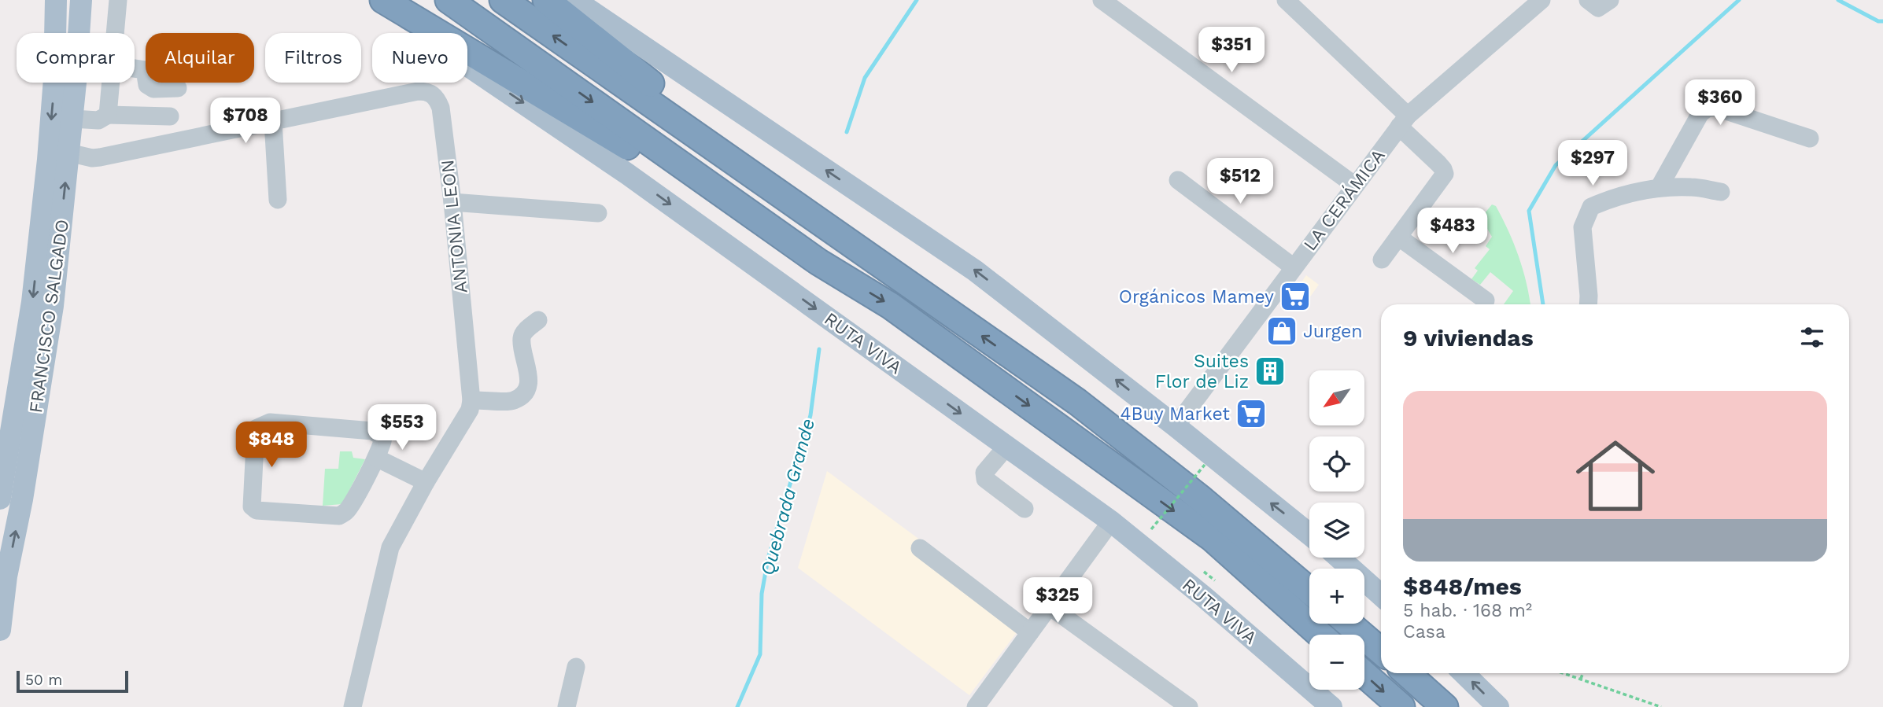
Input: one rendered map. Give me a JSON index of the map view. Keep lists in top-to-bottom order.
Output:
{
  "streets": {
    "main road": ["FRANCISCO SALGADO", "RUTA VIVA"],
    "street": ["LA CERÁMICA", "ANTONIA LEON"]
  },
  "crossings": [
    ["ANTONIA LEON", "FRANCISCO SALGADO"]
  ],
  "water": ["Quebrada Grande"],
  "places": {
    "supermarket": ["Orgánicos Mamey", "4Buy Market"],
    "shop": ["Jurgen"],
    "building": ["Suites Flor de Liz"]
  },
  "scale_bar": "50 m",
  "north": "bottom left",
  "page": {
    "price": [
      "$351",
      "$360",
      "$708",
      "$297",
      "$512",
      "$483",
      "$553",
      "$848",
      "$325"
    ],
    "chip": [
      "Comprar",
      "Alquilar",
      "Filtros",
      "Nuevo"
    ],
    "heading": "9 viviendas",
    "map_buttons": ["+", "−"],
    "list": [
      {
        "name": "$848/mes",
        "note": "5 hab. · 168 m² · Casa"
      }
    ],
    "scale": "50 m"
  }
}
